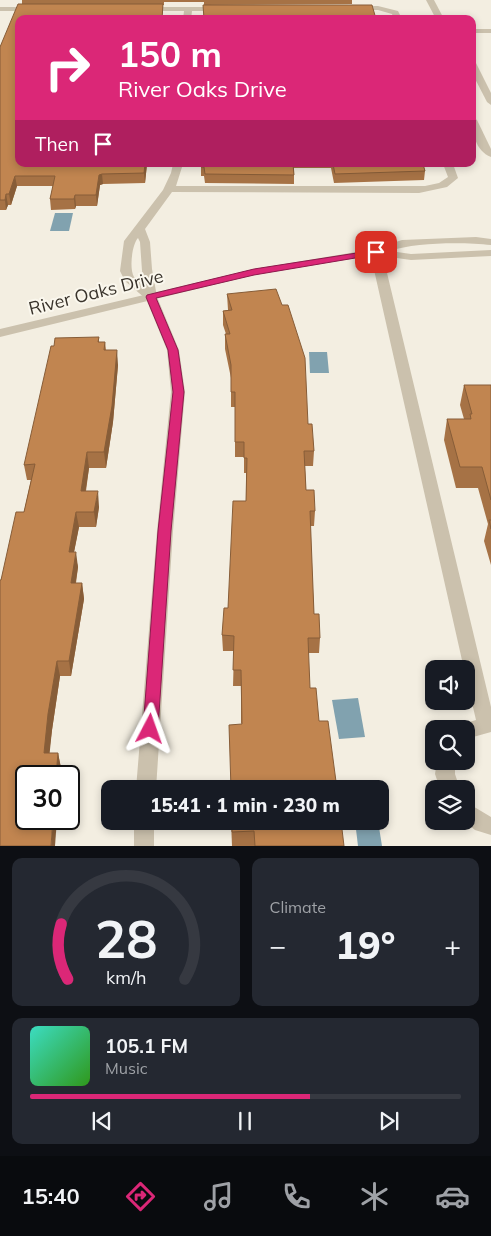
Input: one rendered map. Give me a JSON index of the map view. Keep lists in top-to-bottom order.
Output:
{
  "streets": {
    "street": ["River Oaks Drive"]
  },
  "page": {
    "turn": ["150 m", "River Oaks Drive"],
    "then": "Then",
    "limit": "30",
    "trip": "15:41 · 1 min · 230 m",
    "tile": "Climate",
    "heat": ["−", "19°", "+"],
    "song": ["105.1 FM", "Music"],
    "tabs": "15:40",
    "gauge": ["28", "km/h"]
  }
}
